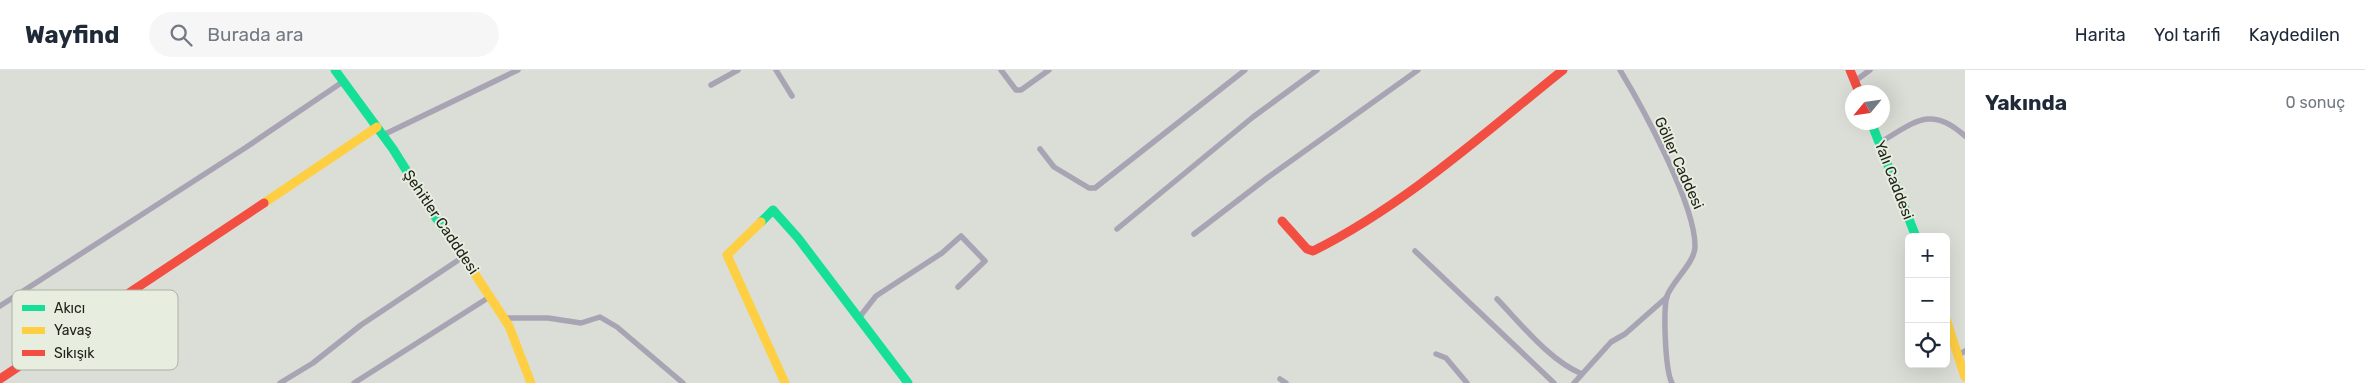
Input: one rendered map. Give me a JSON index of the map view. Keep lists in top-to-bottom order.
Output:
{
  "streets": {
    "street": ["Göller Caddesi", "Yalı Caddesi", "Şehitler Cadddesi"]
  },
  "legend": ["Akıcı", "Yavaş", "Sıkışık"],
  "north": "bottom left",
  "page": {
    "header": "Wayfind",
    "search": "Burada ara",
    "nav": ["Harita", "Yol tarifi", "Kaydedilen"],
    "heading": ["Yakında", "0 sonuç"],
    "map_buttons": ["+", "−"]
  }
}
